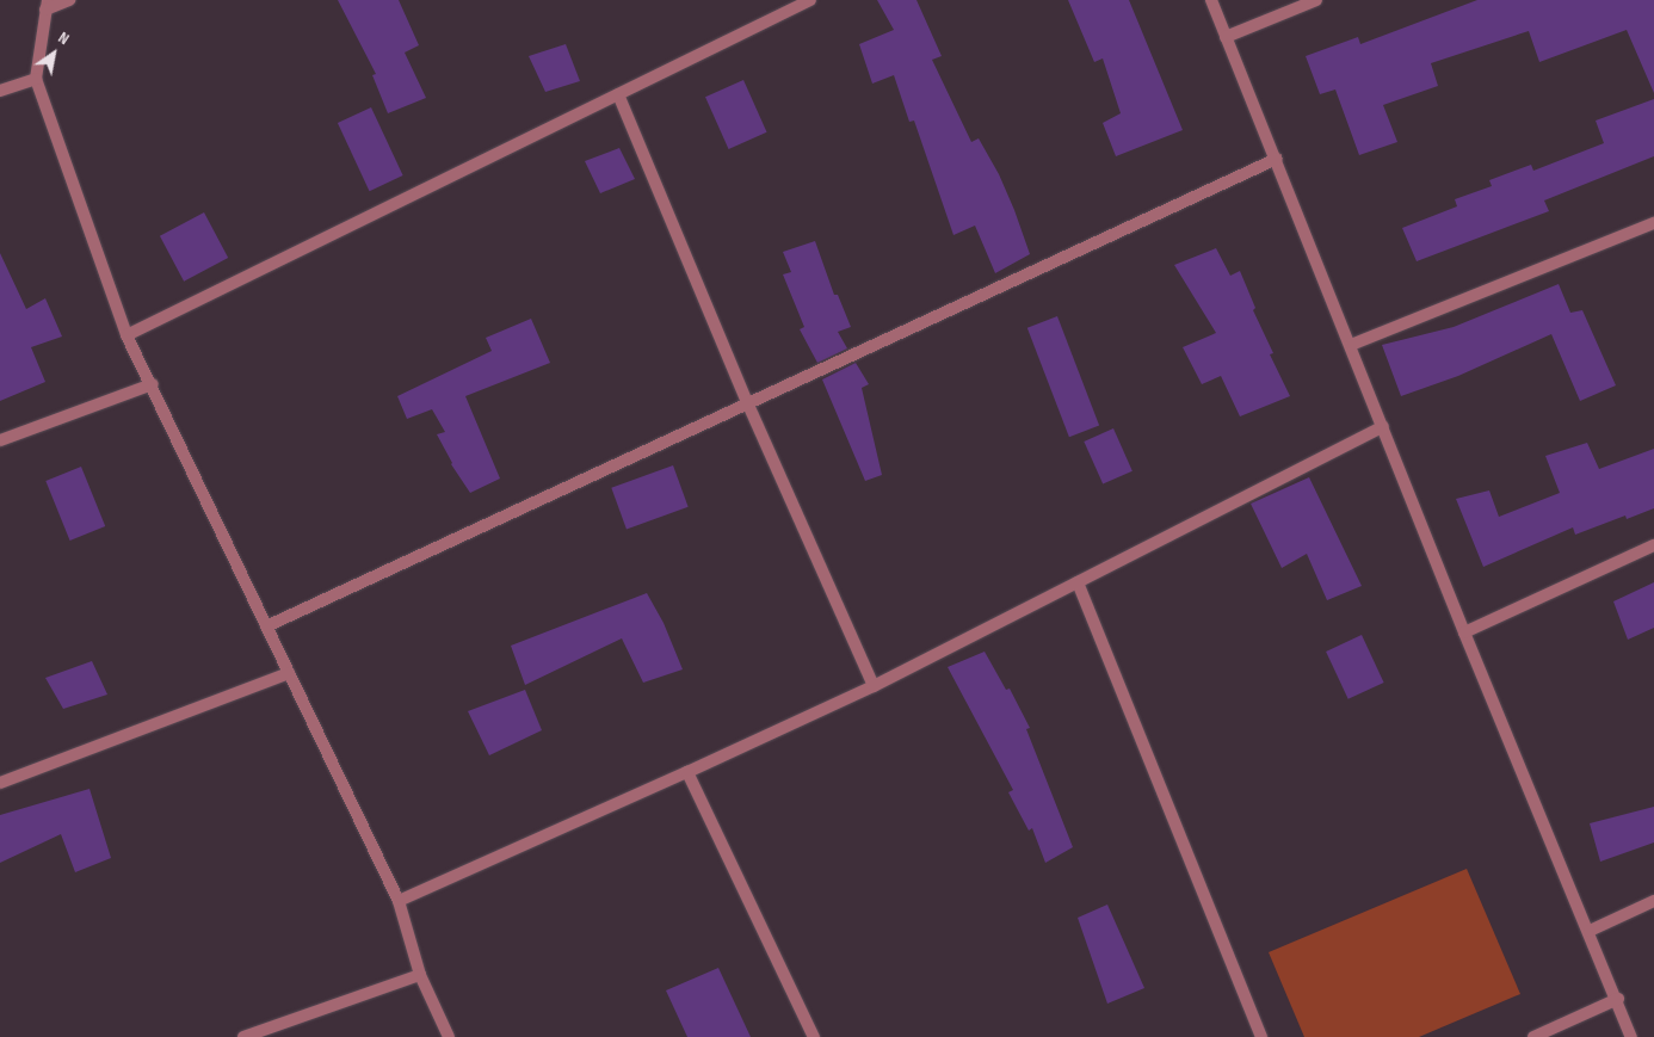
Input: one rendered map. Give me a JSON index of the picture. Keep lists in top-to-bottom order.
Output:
{
  "north": "top right"
}
